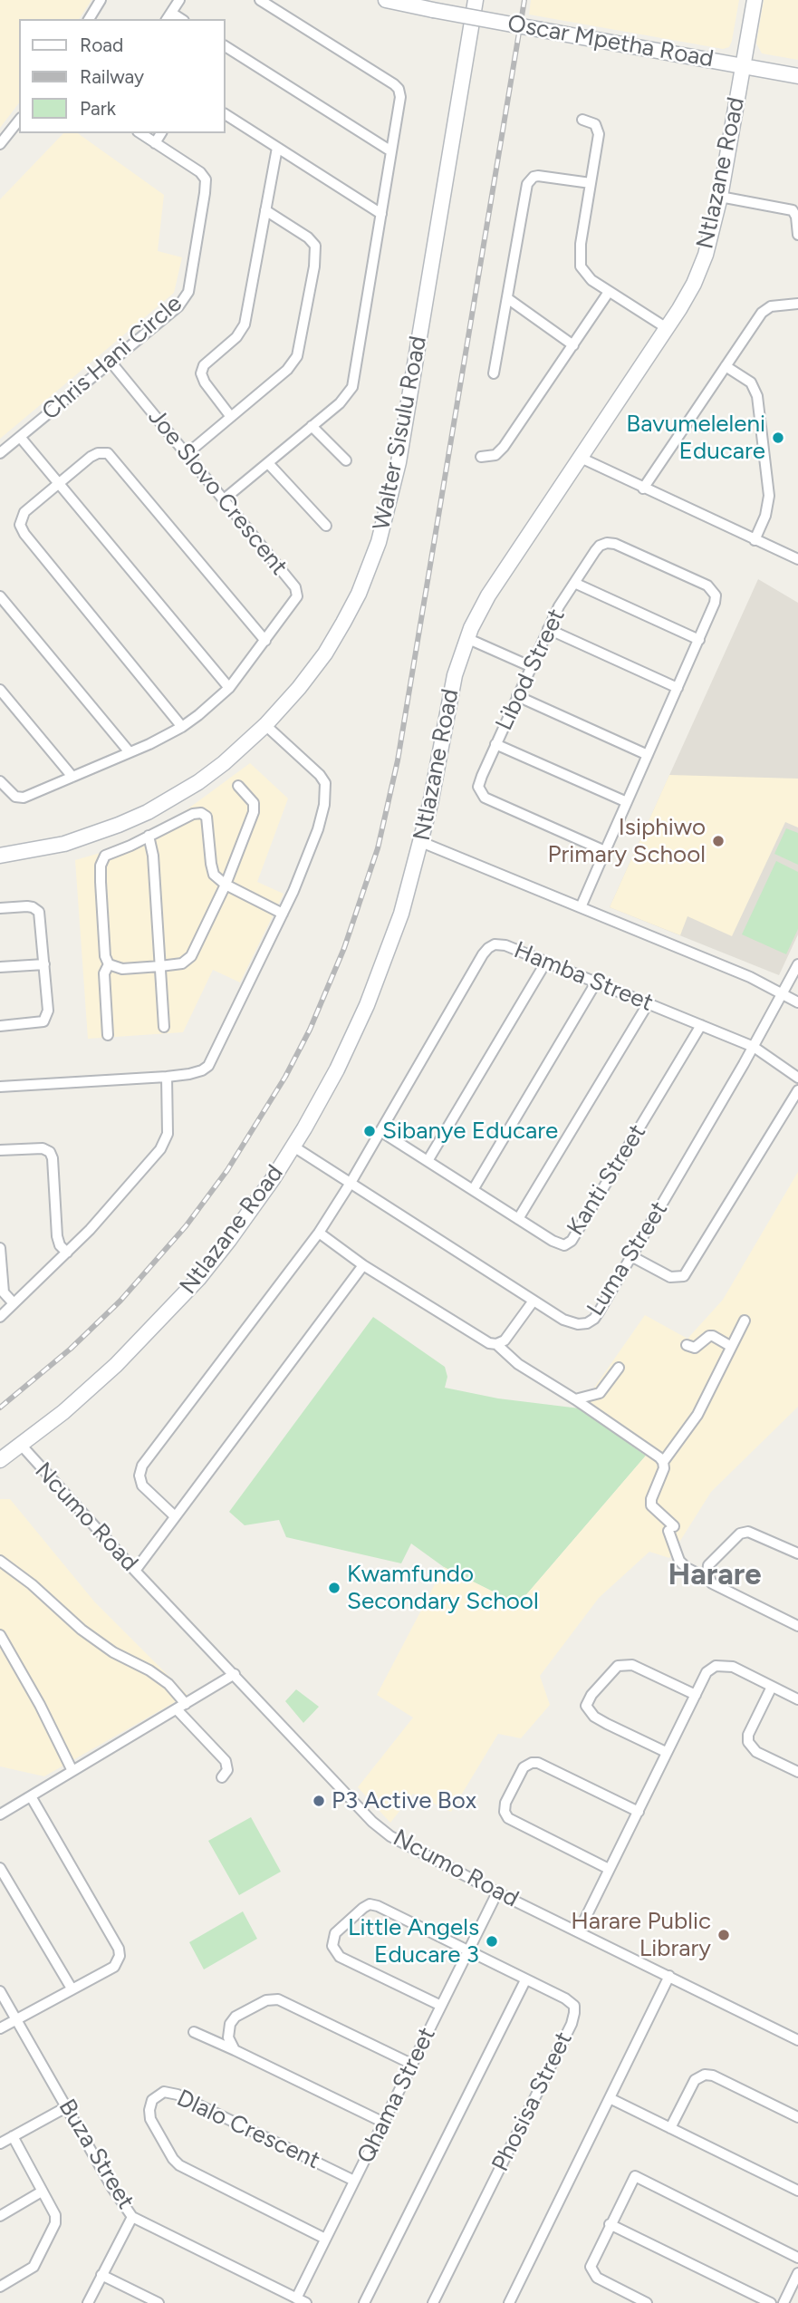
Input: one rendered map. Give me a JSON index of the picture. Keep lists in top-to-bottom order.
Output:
{
  "streets": {
    "street": [
      "Oscar Mpetha Road",
      "Ntlazane Road",
      "Chris Hani Circle",
      "Walter Sisulu Road",
      "Joe Slovo Crescent",
      "Libod Street",
      "Hamba Street",
      "Kanti Street",
      "Luma Street",
      "Ncumo Road",
      "Qhama Street",
      "Phosisa Street",
      "Dlalo Crescent",
      "Buza Street"
    ]
  },
  "crossings": [
    ["Oscar Mpetha Road", "Ntlazane Road"],
    ["Ntlazane Road", "Luma Street"],
    ["Ntlazane Road", "Ncumo Road"],
    ["Chris Hani Circle", "Joe Slovo Crescent"],
    ["Hamba Street", "Kanti Street"],
    ["Hamba Street", "Luma Street"],
    ["Ncumo Road", "Qhama Street"],
    ["Qhama Street", "Phosisa Street"],
    ["Qhama Street", "Dlalo Crescent"],
    ["Qhama Street", "Buza Street"]
  ],
  "districts": ["Harare"],
  "places": [
    "Bavumeleleni Educare",
    "Isiphiwo Primary School",
    "Sibanye Educare",
    "Kwamfundo Secondary School",
    "P3 Active Box",
    "Harare Public Library",
    "Little Angels Educare 3"
  ],
  "legend": ["Road", "Railway", "Park"]
}
